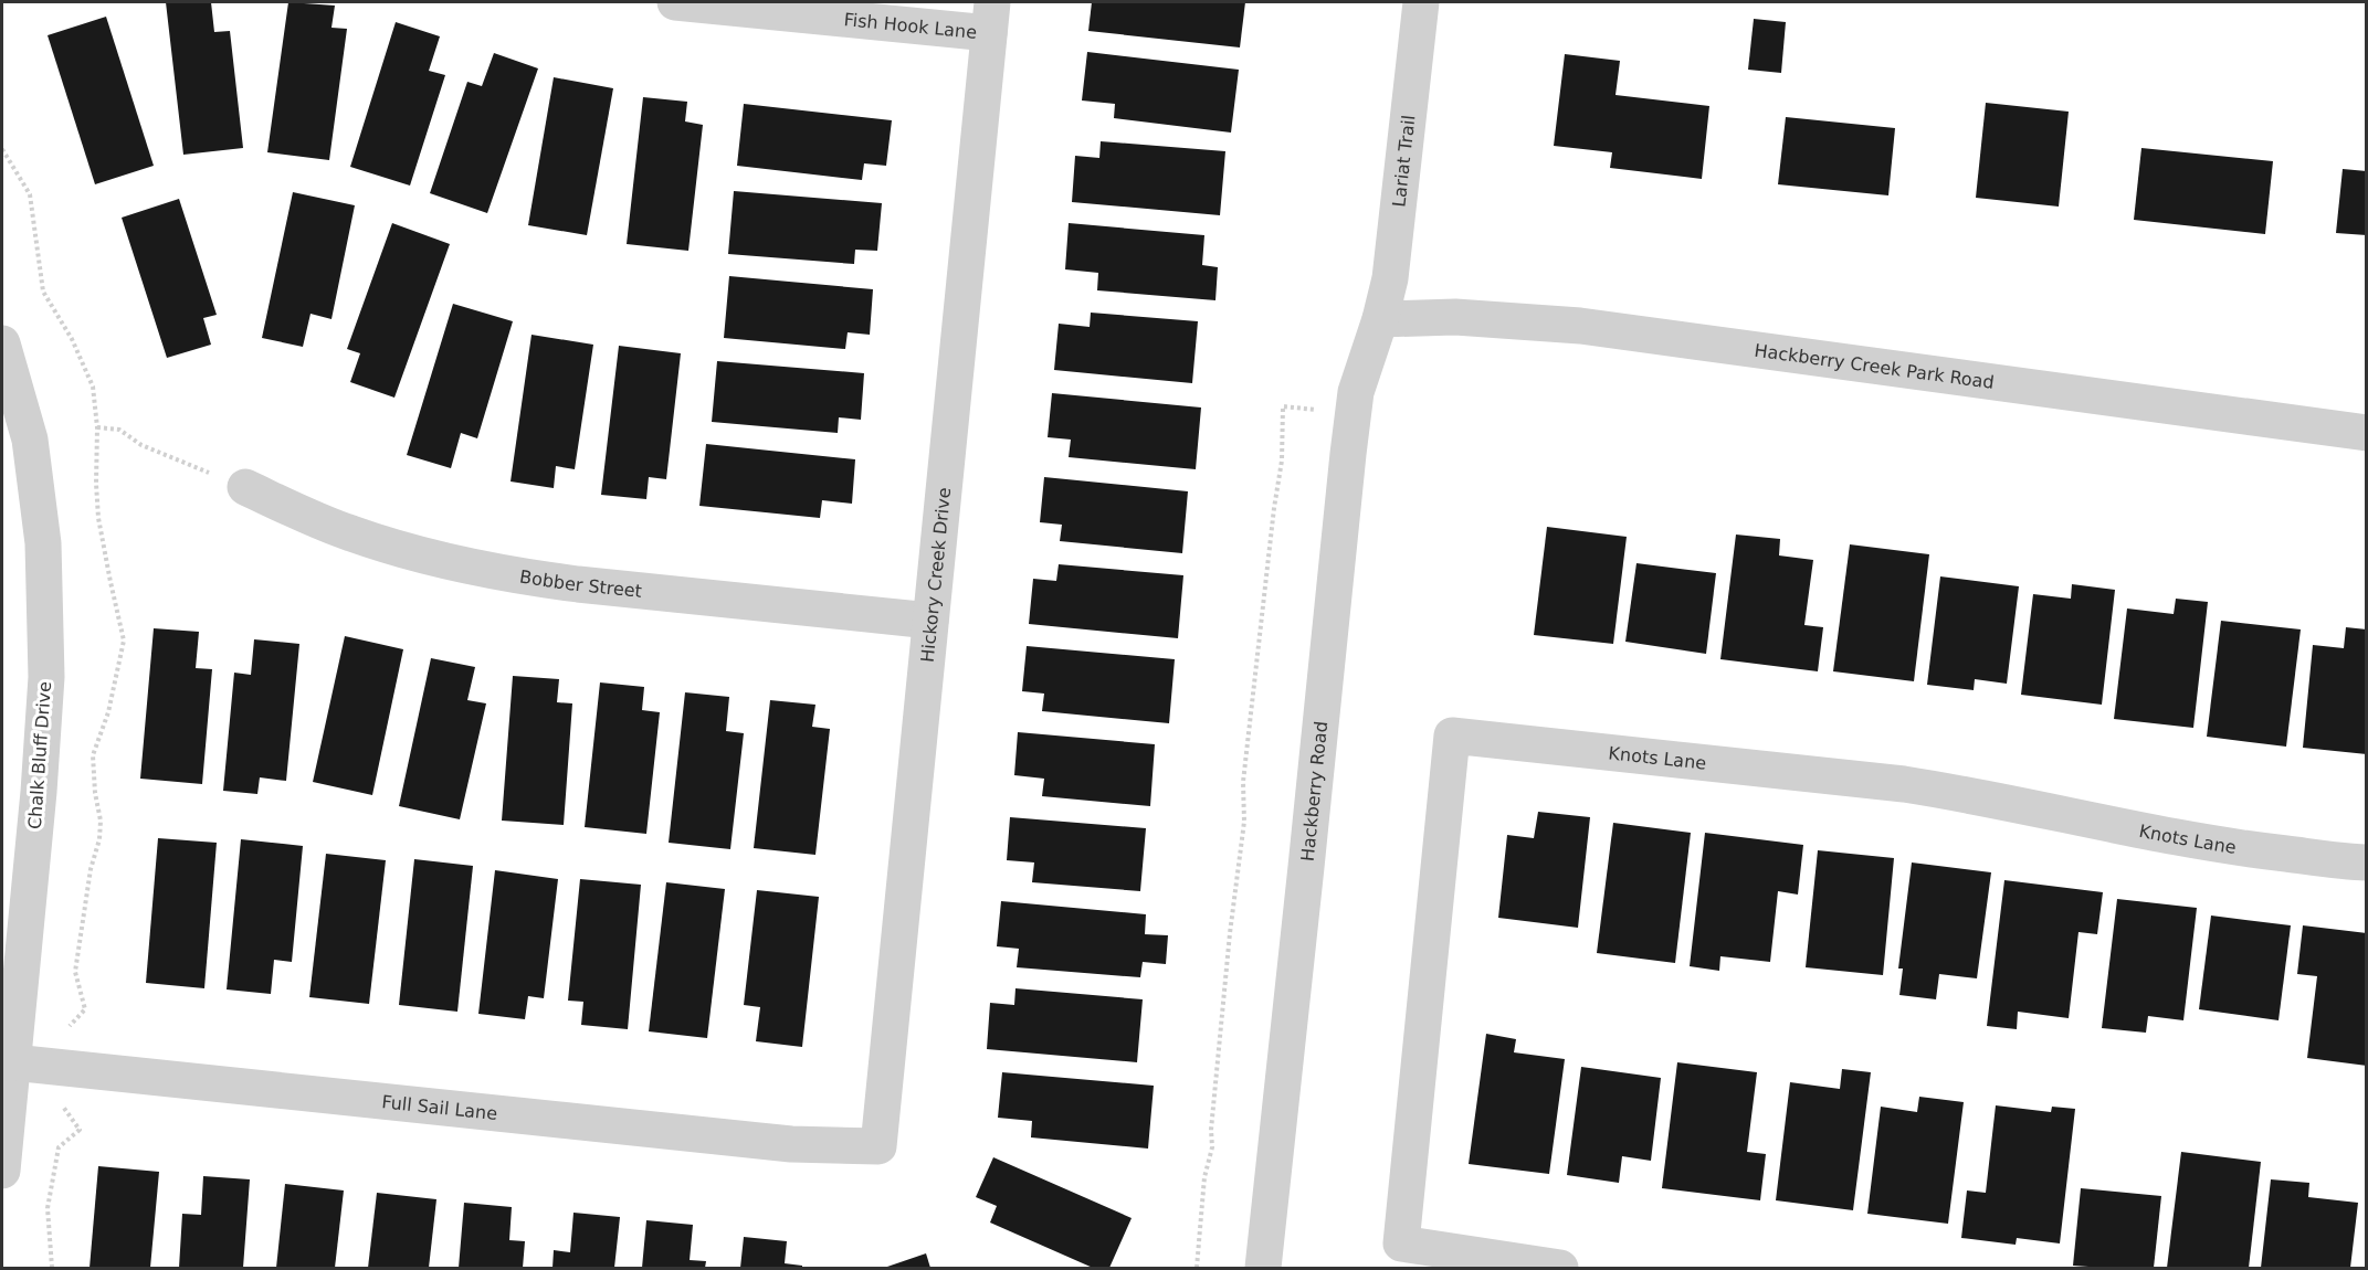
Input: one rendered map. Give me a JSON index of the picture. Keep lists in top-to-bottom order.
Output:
{
  "streets": {
    "street": [
      "Fish Hook Lane",
      "Lariat Trail",
      "Hackberry Creek Park Road",
      "Hickory Creek Drive",
      "Bobber Street",
      "Chalk Bluff Drive",
      "Knots Lane",
      "Hackberry Road",
      "Full Sail Lane"
    ]
  },
  "crossings": [
    ["Fish Hook Lane", "Hickory Creek Drive"],
    ["Lariat Trail", "Hackberry Creek Park Road"],
    ["Lariat Trail", "Hackberry Road"],
    ["Hackberry Creek Park Road", "Hackberry Road"],
    ["Hickory Creek Drive", "Bobber Street"],
    ["Hickory Creek Drive", "Full Sail Lane"],
    ["Chalk Bluff Drive", "Full Sail Lane"]
  ]
}
